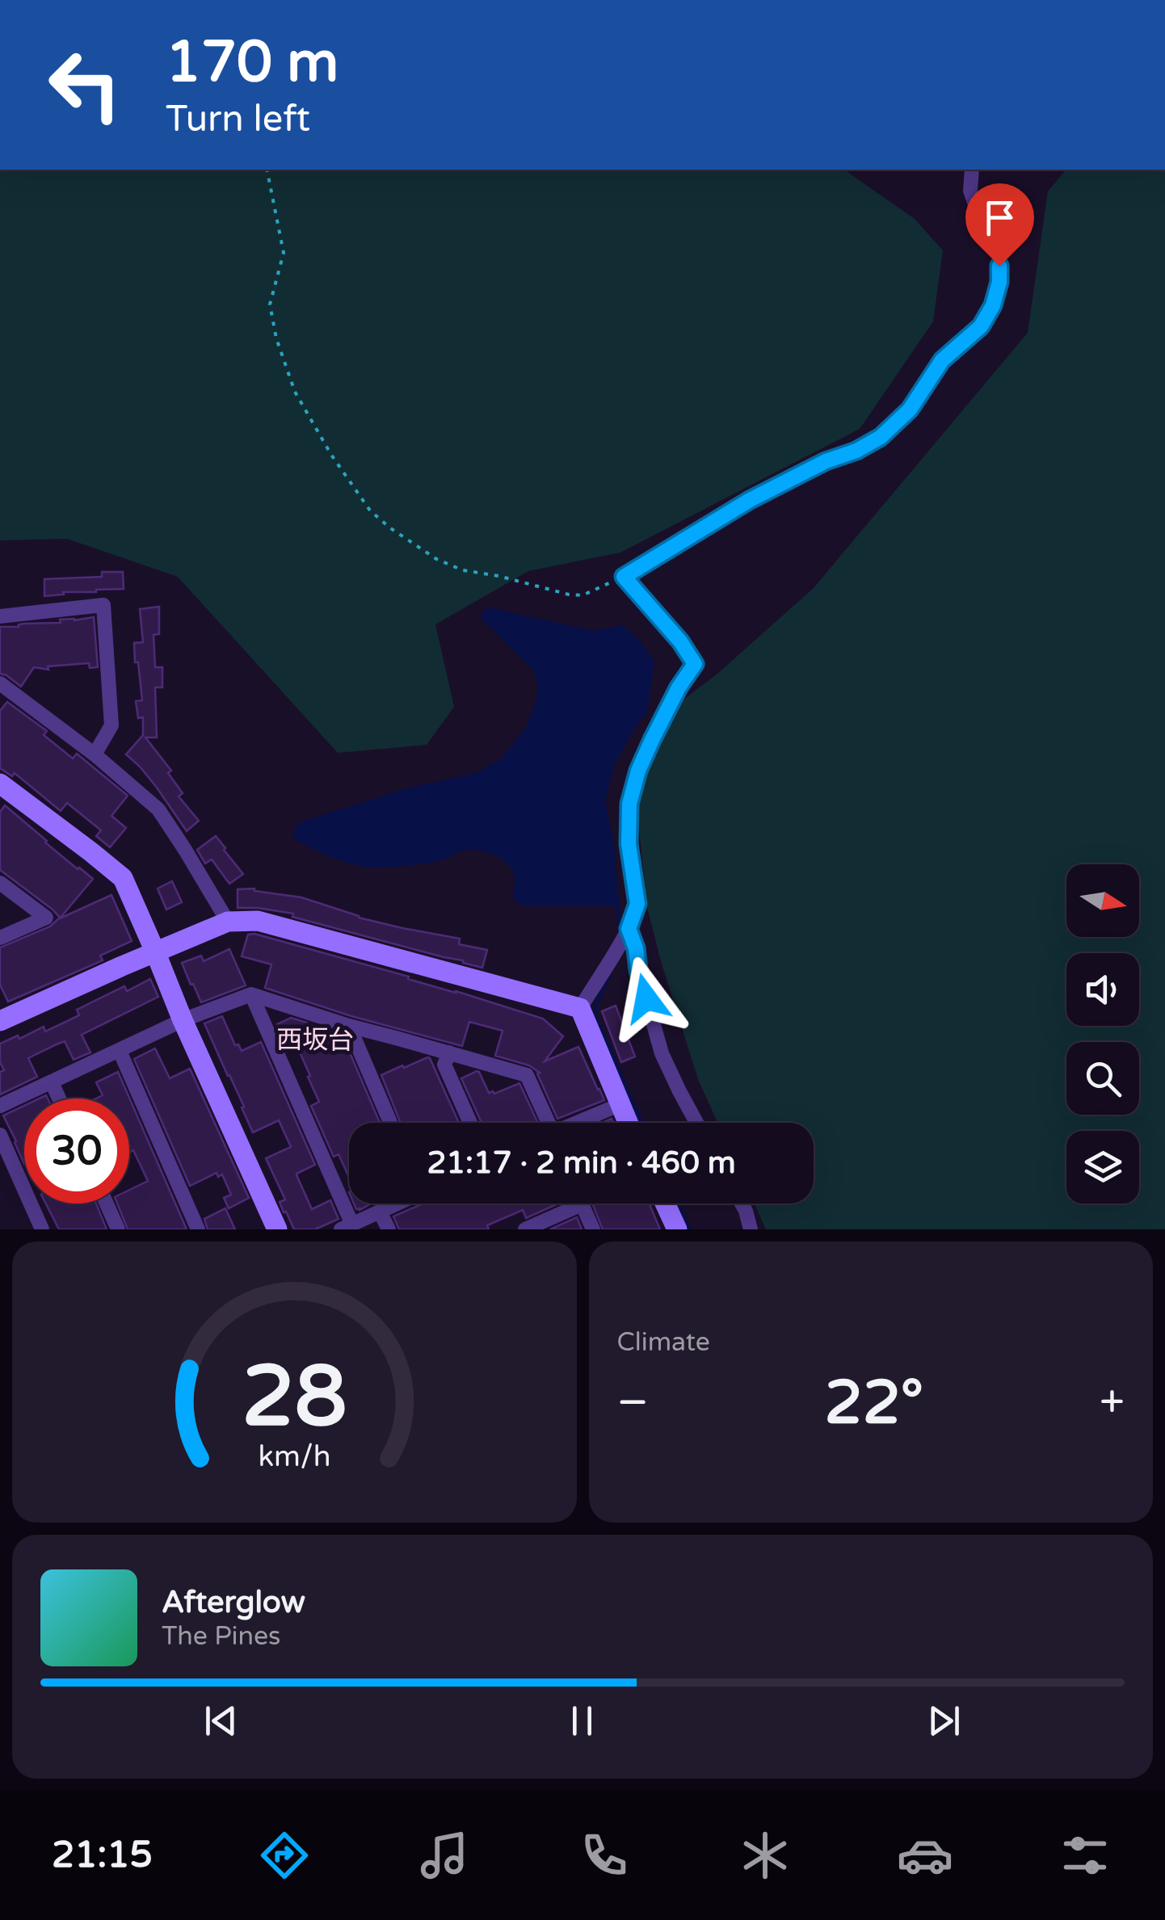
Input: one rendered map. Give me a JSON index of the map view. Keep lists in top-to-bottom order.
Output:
{
  "districts": ["西坂台"],
  "north": "right",
  "page": {
    "turn": ["170 m", "Turn left"],
    "limit": "30",
    "trip": "21:17 · 2 min · 460 m",
    "tile": "Climate",
    "heat": ["−", "22°", "+"],
    "song": ["Afterglow", "The Pines"],
    "tabs": "21:15",
    "gauge": ["28", "km/h"]
  }
}
